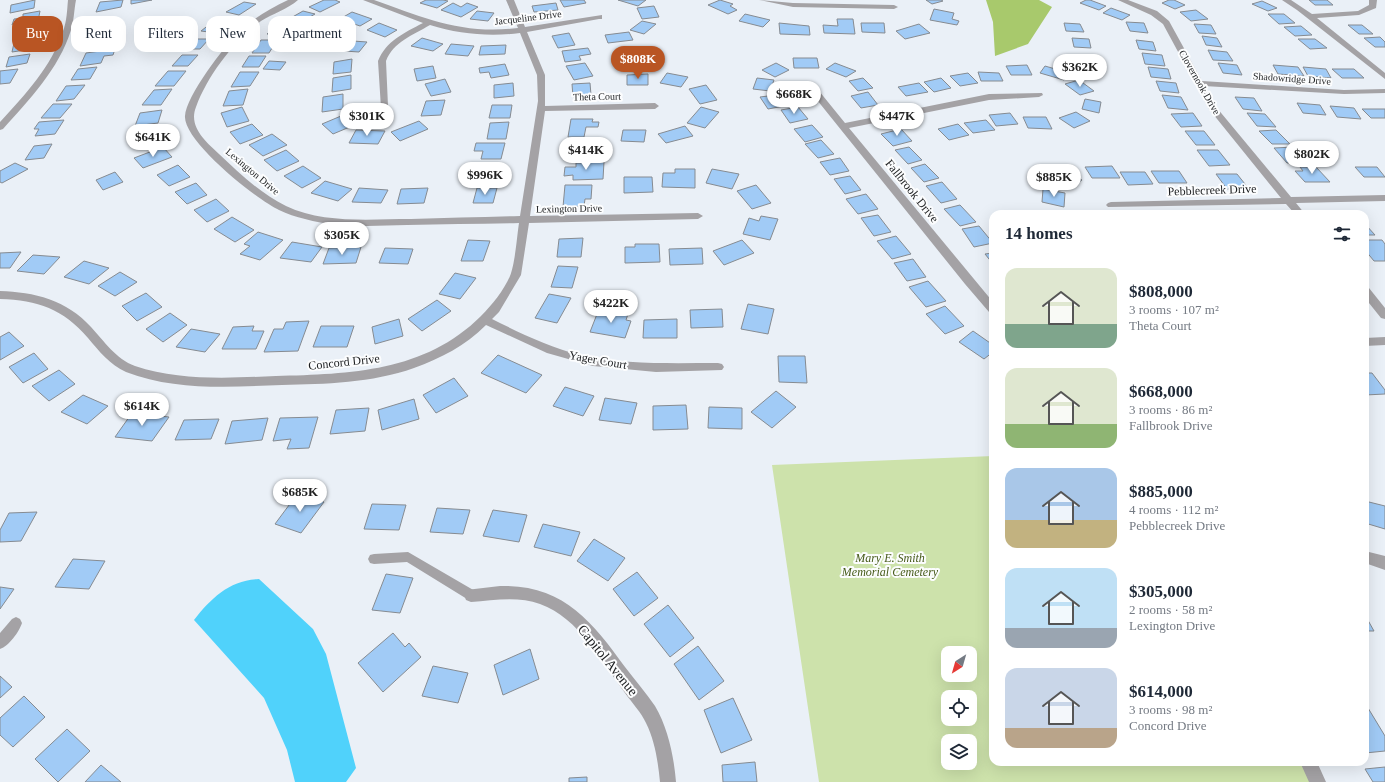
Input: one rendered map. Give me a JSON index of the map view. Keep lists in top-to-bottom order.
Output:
{
  "streets": {
    "street": [
      "Jacqueline Drive",
      "Shadowridge Drive",
      "Clovernook Drive",
      "Theta Court",
      "Lexington Drive",
      "Pebblecreek Drive",
      "Fallbrook Drive",
      "Yager Court",
      "Concord Drive",
      "Capitol Avenue"
    ]
  },
  "crossings": [
    ["Jacqueline Drive", "Concord Drive"],
    ["Shadowridge Drive", "Clovernook Drive"],
    ["Clovernook Drive", "Pebblecreek Drive"],
    ["Theta Court", "Concord Drive"],
    ["Lexington Drive", "Concord Drive"],
    ["Yager Court", "Concord Drive"]
  ],
  "parks": ["Mary E. Smith Memorial Cemetery"],
  "north": "bottom left",
  "page": {
    "chip": [
      "Buy",
      "Rent",
      "Filters",
      "New",
      "Apartment"
    ],
    "price": [
      "$808K",
      "$362K",
      "$668K",
      "$301K",
      "$447K",
      "$641K",
      "$414K",
      "$802K",
      "$996K",
      "$885K",
      "$305K",
      "$422K",
      "$614K",
      "$685K"
    ],
    "heading": "14 homes",
    "list": [
      {
        "name": "$808,000",
        "note": "3 rooms · 107 m² · Theta Court"
      },
      {
        "name": "$668,000",
        "note": "3 rooms · 86 m² · Fallbrook Drive"
      },
      {
        "name": "$885,000",
        "note": "4 rooms · 112 m² · Pebblecreek Drive"
      },
      {
        "name": "$305,000",
        "note": "2 rooms · 58 m² · Lexington Drive"
      },
      {
        "name": "$614,000",
        "note": "3 rooms · 98 m² · Concord Drive"
      }
    ]
  }
}
